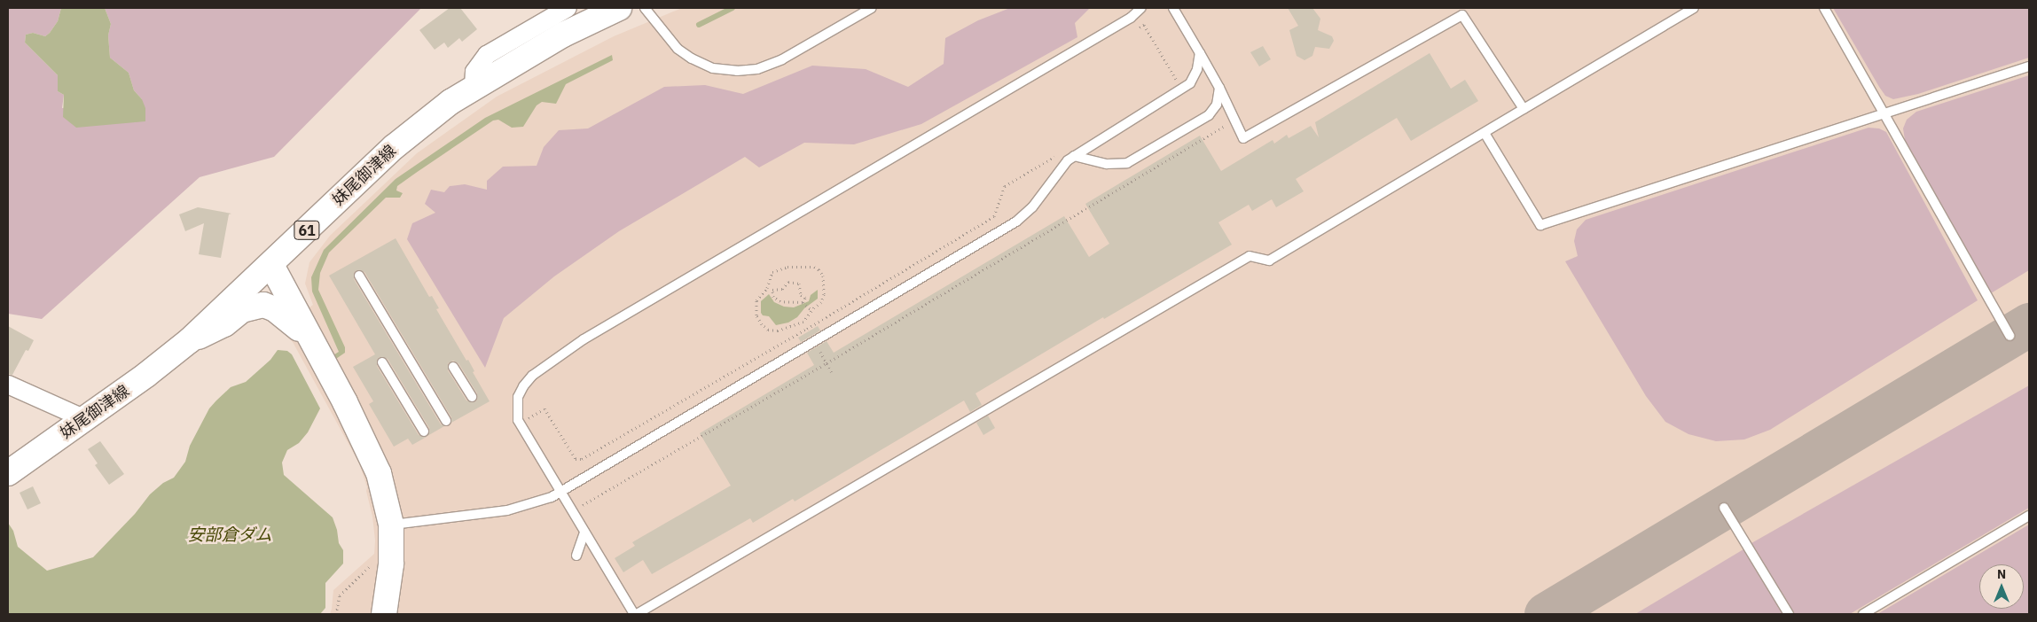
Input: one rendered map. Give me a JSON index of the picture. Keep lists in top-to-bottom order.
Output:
{
  "streets": {
    "main road": ["妹尾御津線", "61"]
  },
  "water": ["安部倉ダム"],
  "north": "top"
}
